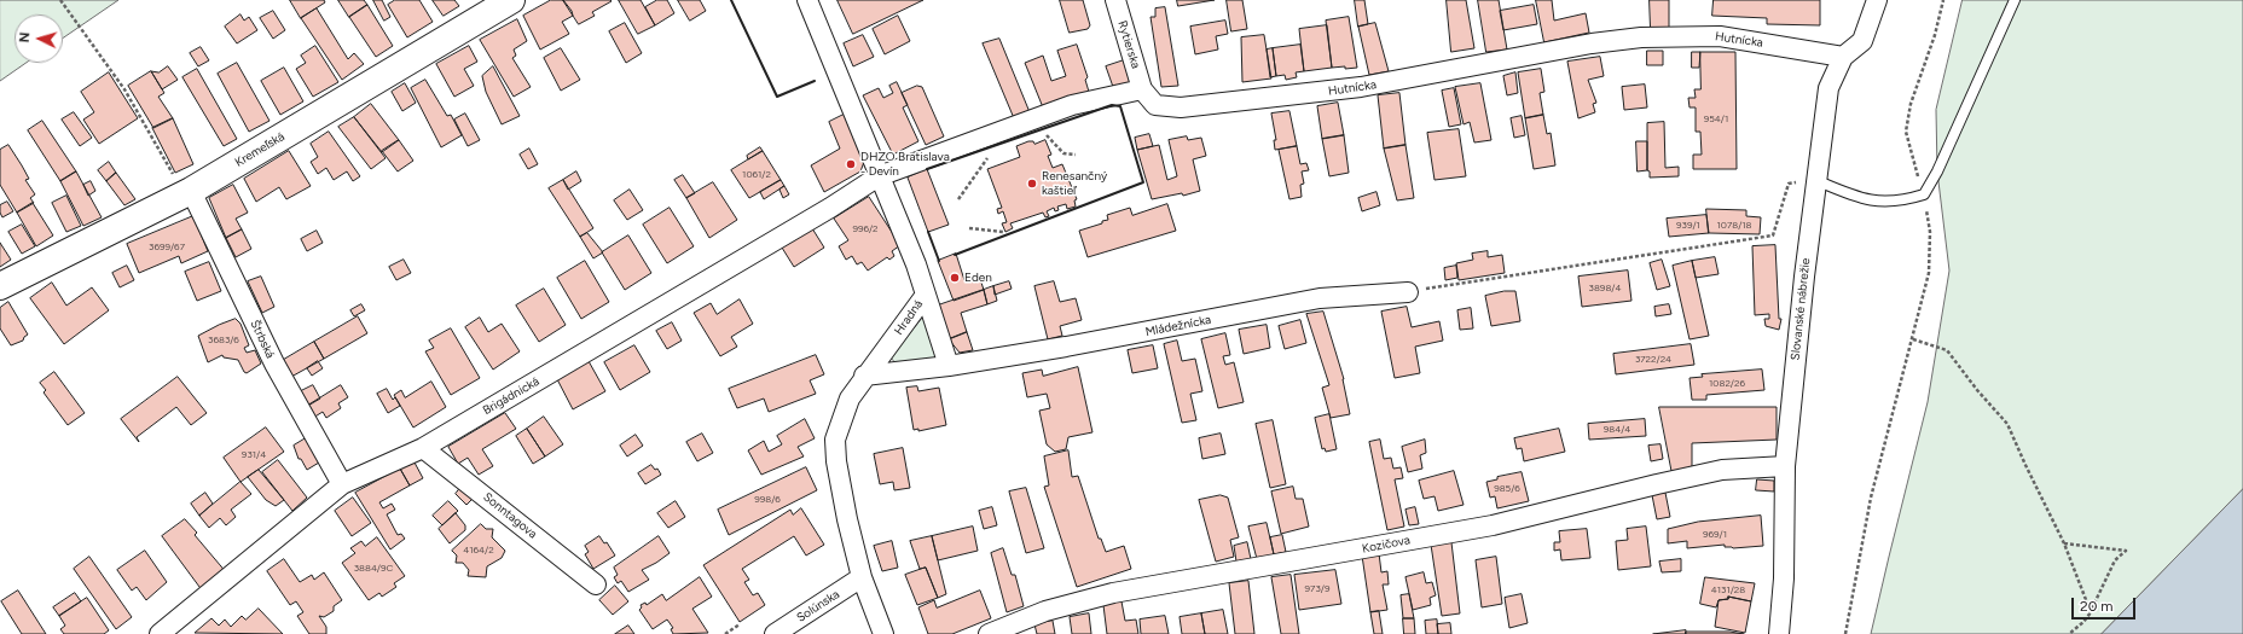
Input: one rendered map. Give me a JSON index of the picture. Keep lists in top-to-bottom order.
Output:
{
  "streets": {
    "street": [
      "Hutnícka",
      "Rytierska",
      "Kremeľská",
      "Slovanské nábrežie",
      "Hradná",
      "Mládežnícka",
      "Štrbská",
      "Brigádnická",
      "Sonntagova",
      "Kozičova",
      "Solúnska"
    ]
  },
  "crossings": [
    ["Hutnícka", "Rytierska"],
    ["Hutnícka", "Slovanské nábrežie"],
    ["Kremeľská", "Štrbská"],
    ["Slovanské nábrežie", "Kozičova"],
    ["Hradná", "Mládežnícka"],
    ["Hradná", "Brigádnická"],
    ["Hradná", "Solúnska"],
    ["Štrbská", "Brigádnická"],
    ["Brigádnická", "Sonntagova"]
  ],
  "places": ["DHZO Bratislava - Devín", "Renesančný kaštieľ", "Eden"],
  "house_numbers": [
    "954/1",
    "1061/2",
    "939/1",
    "1078/18",
    "996/2",
    "3699/67",
    "3898/4",
    "3683/6",
    "3722/24",
    "1082/26",
    "984/4",
    "931/4",
    "985/6",
    "998/6",
    "969/1",
    "4164/2",
    "3884/9C",
    "973/9",
    "4131/28"
  ],
  "scale_bar": "20 m",
  "north": "left"
}
